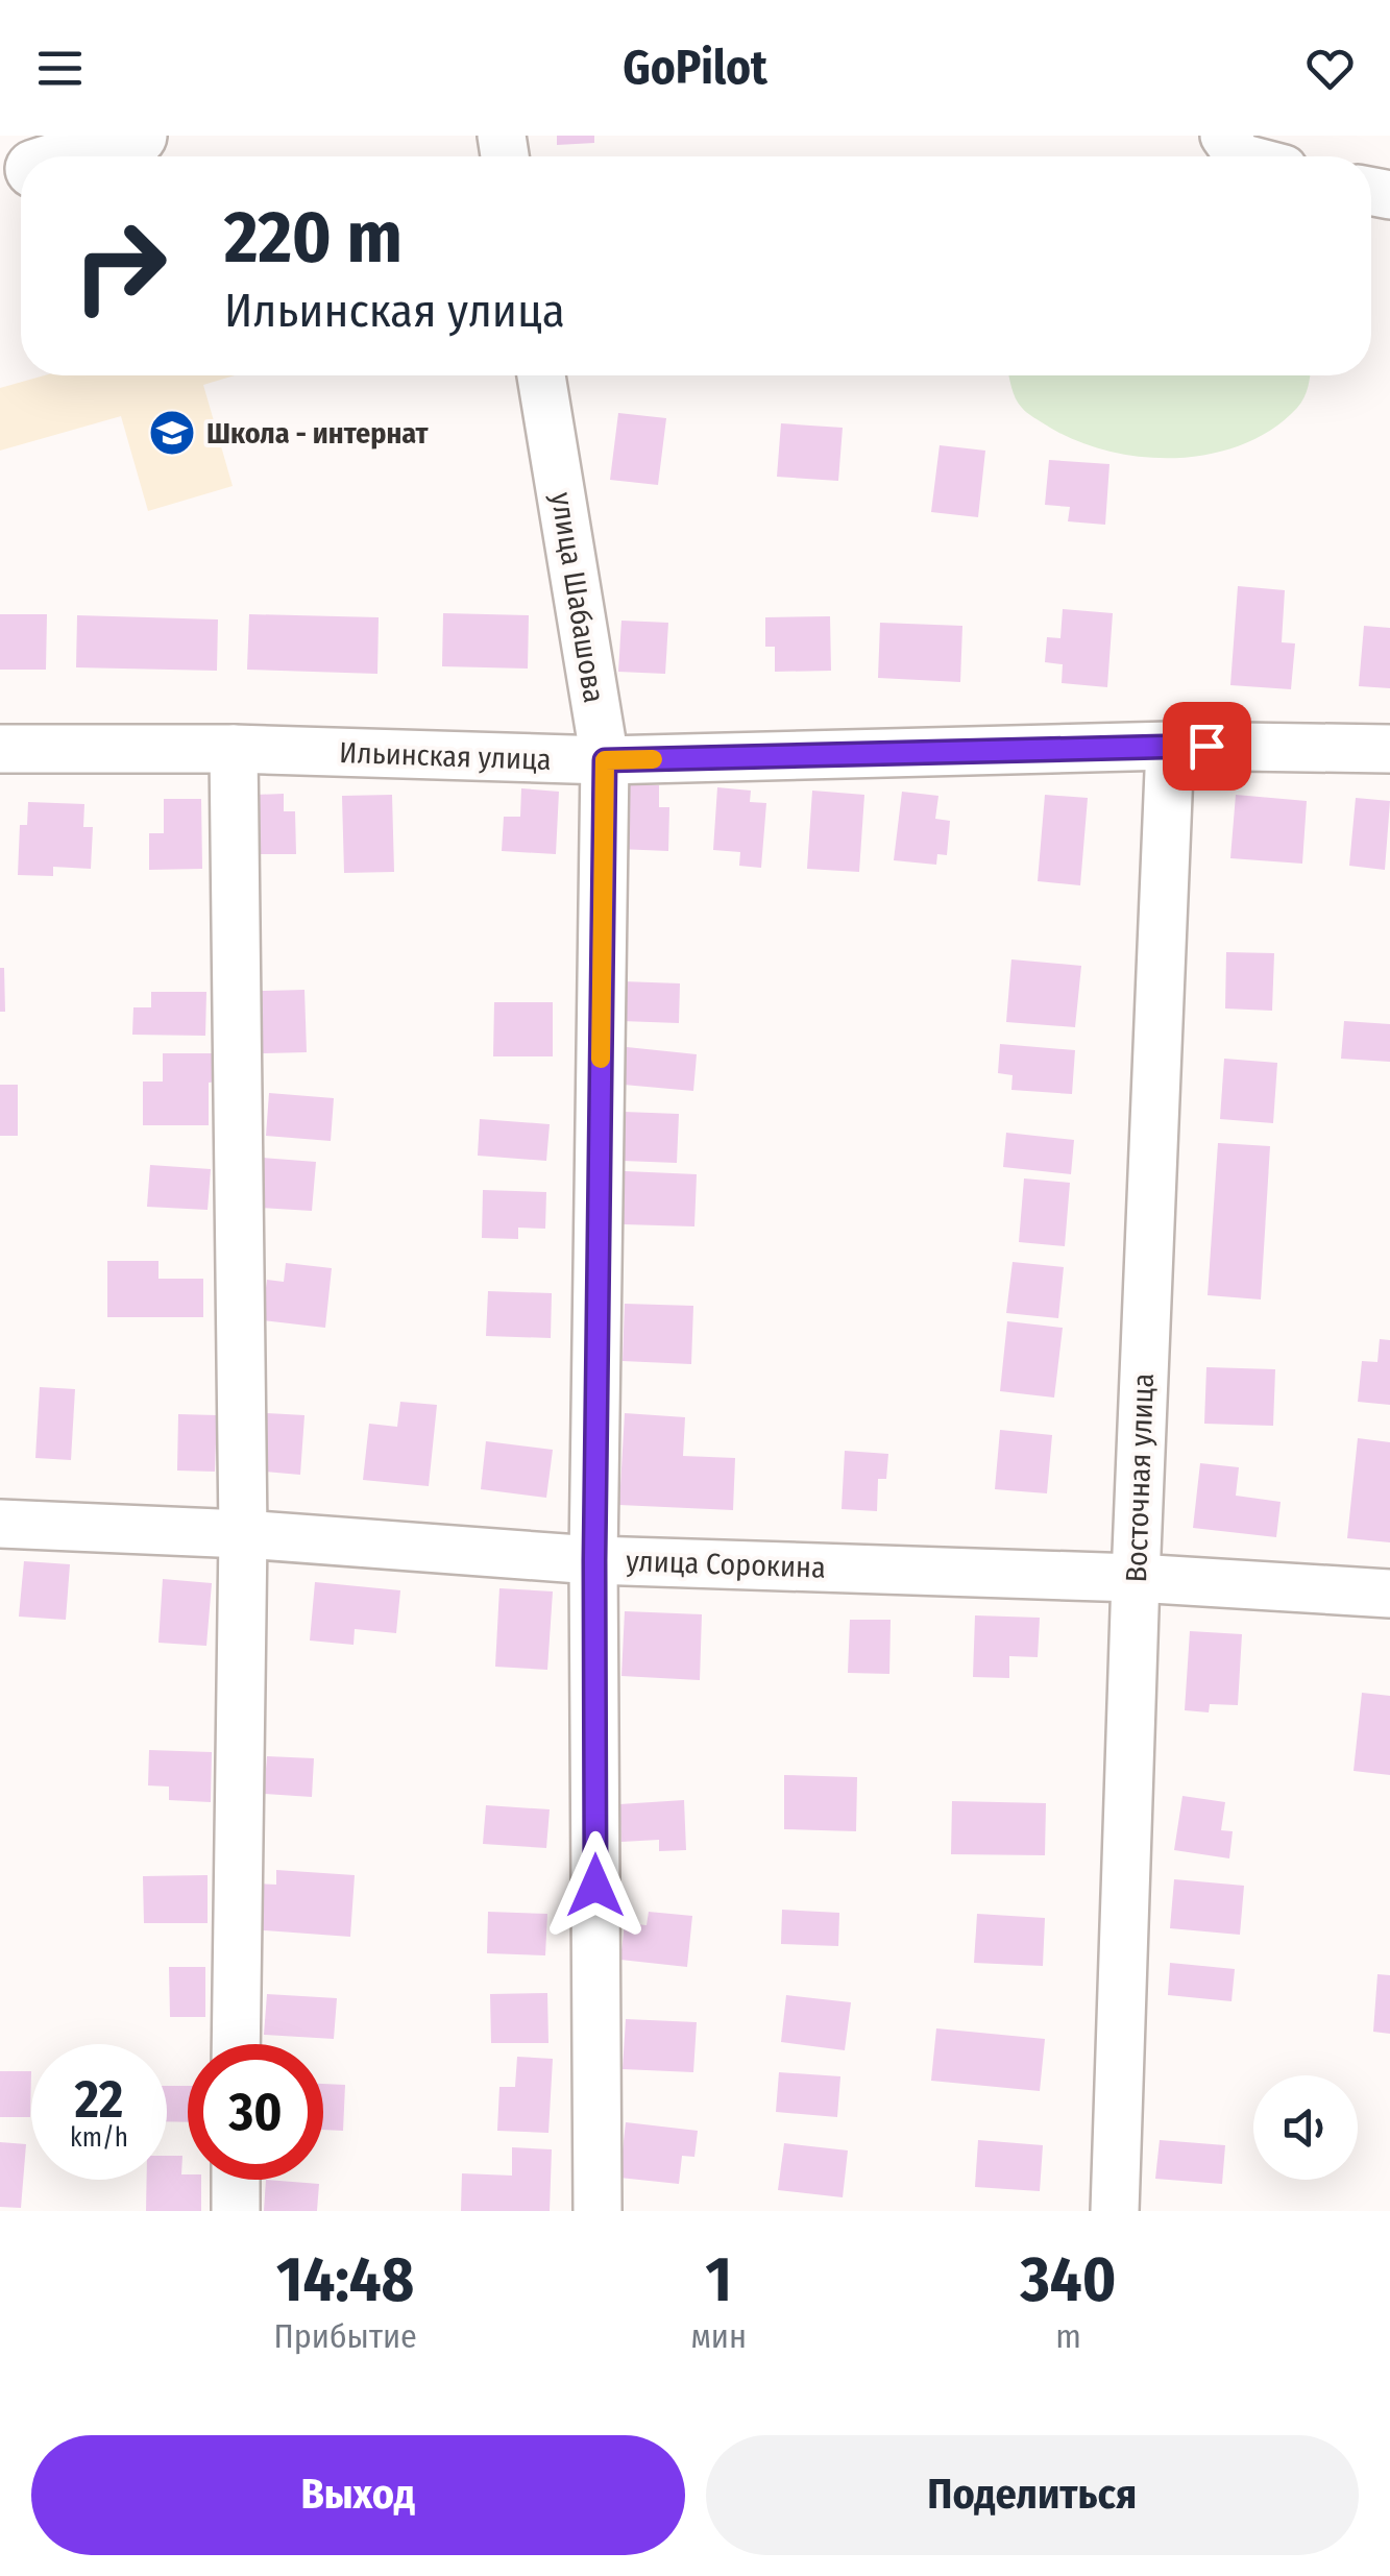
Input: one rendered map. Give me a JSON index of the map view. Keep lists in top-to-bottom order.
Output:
{
  "streets": {
    "street": [
      "улица Шабашова",
      "Ильинская улица",
      "Восточная улица",
      "улица Сорокина"
    ]
  },
  "crossings": [
    ["улица Шабашова", "Ильинская улица"],
    ["улица Шабашова", "улица Сорокина"],
    ["Ильинская улица", "Восточная улица"],
    ["Восточная улица", "улица Сорокина"]
  ],
  "places": {
    "school or university": ["Школа - интернат"]
  },
  "page": {
    "header": "GoPilot",
    "turn": ["220 m", "Ильинская улица"],
    "speed": "22 km/h",
    "limit": "30",
    "eta": [
      "14:48",
      "Прибытие",
      "1",
      "мин",
      "340",
      "m"
    ],
    "buttons": ["Выход", "Поделиться"]
  }
}
